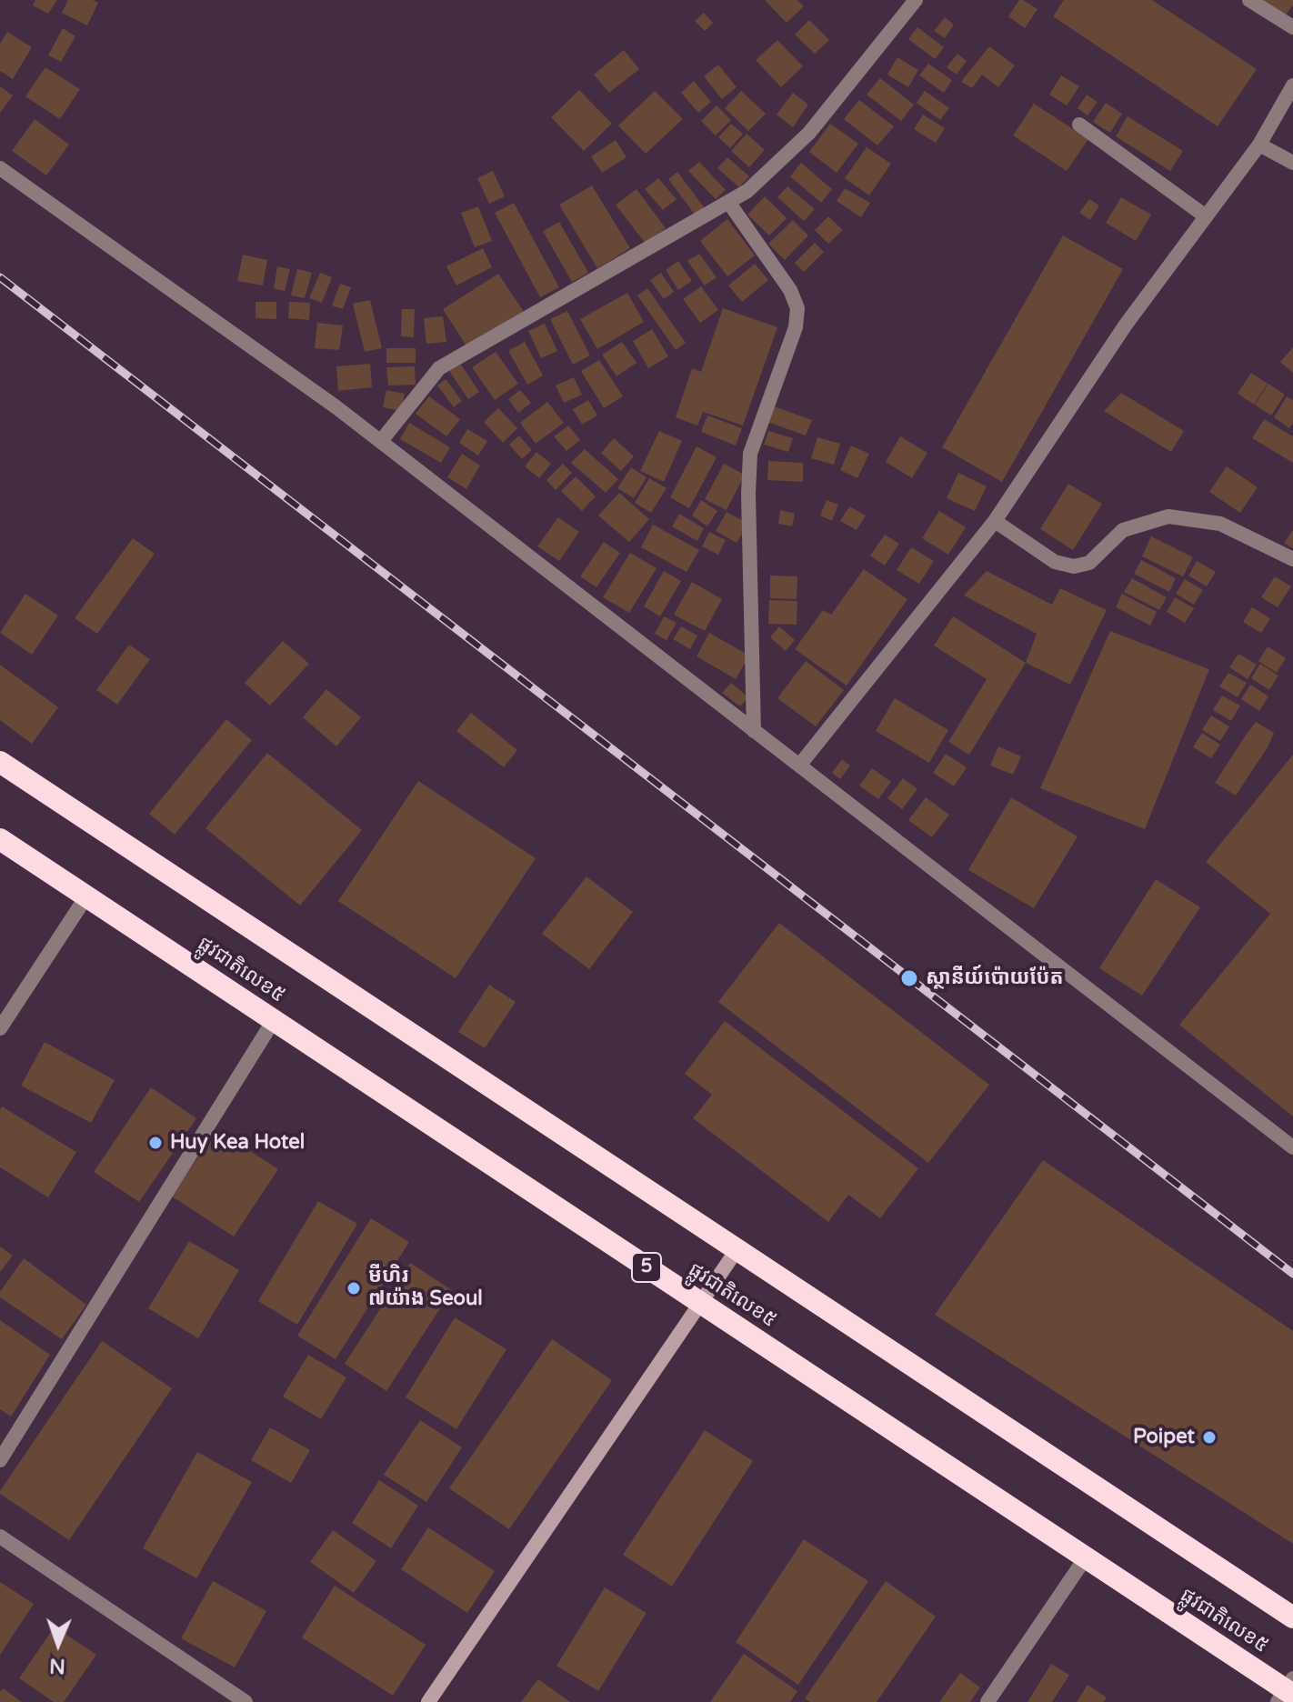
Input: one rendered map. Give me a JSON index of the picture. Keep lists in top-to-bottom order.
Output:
{
  "streets": {
    "highway": ["ផ្លូវជាតិលេខ៥", "5"]
  },
  "places": [
    "ស្ថានីយ៍ប៉ោយប៉ែត",
    "Huy Kea Hotel",
    "មីហិរ ៧យ៉ាង Seoul",
    "Poipet"
  ],
  "north": "bottom"
}
